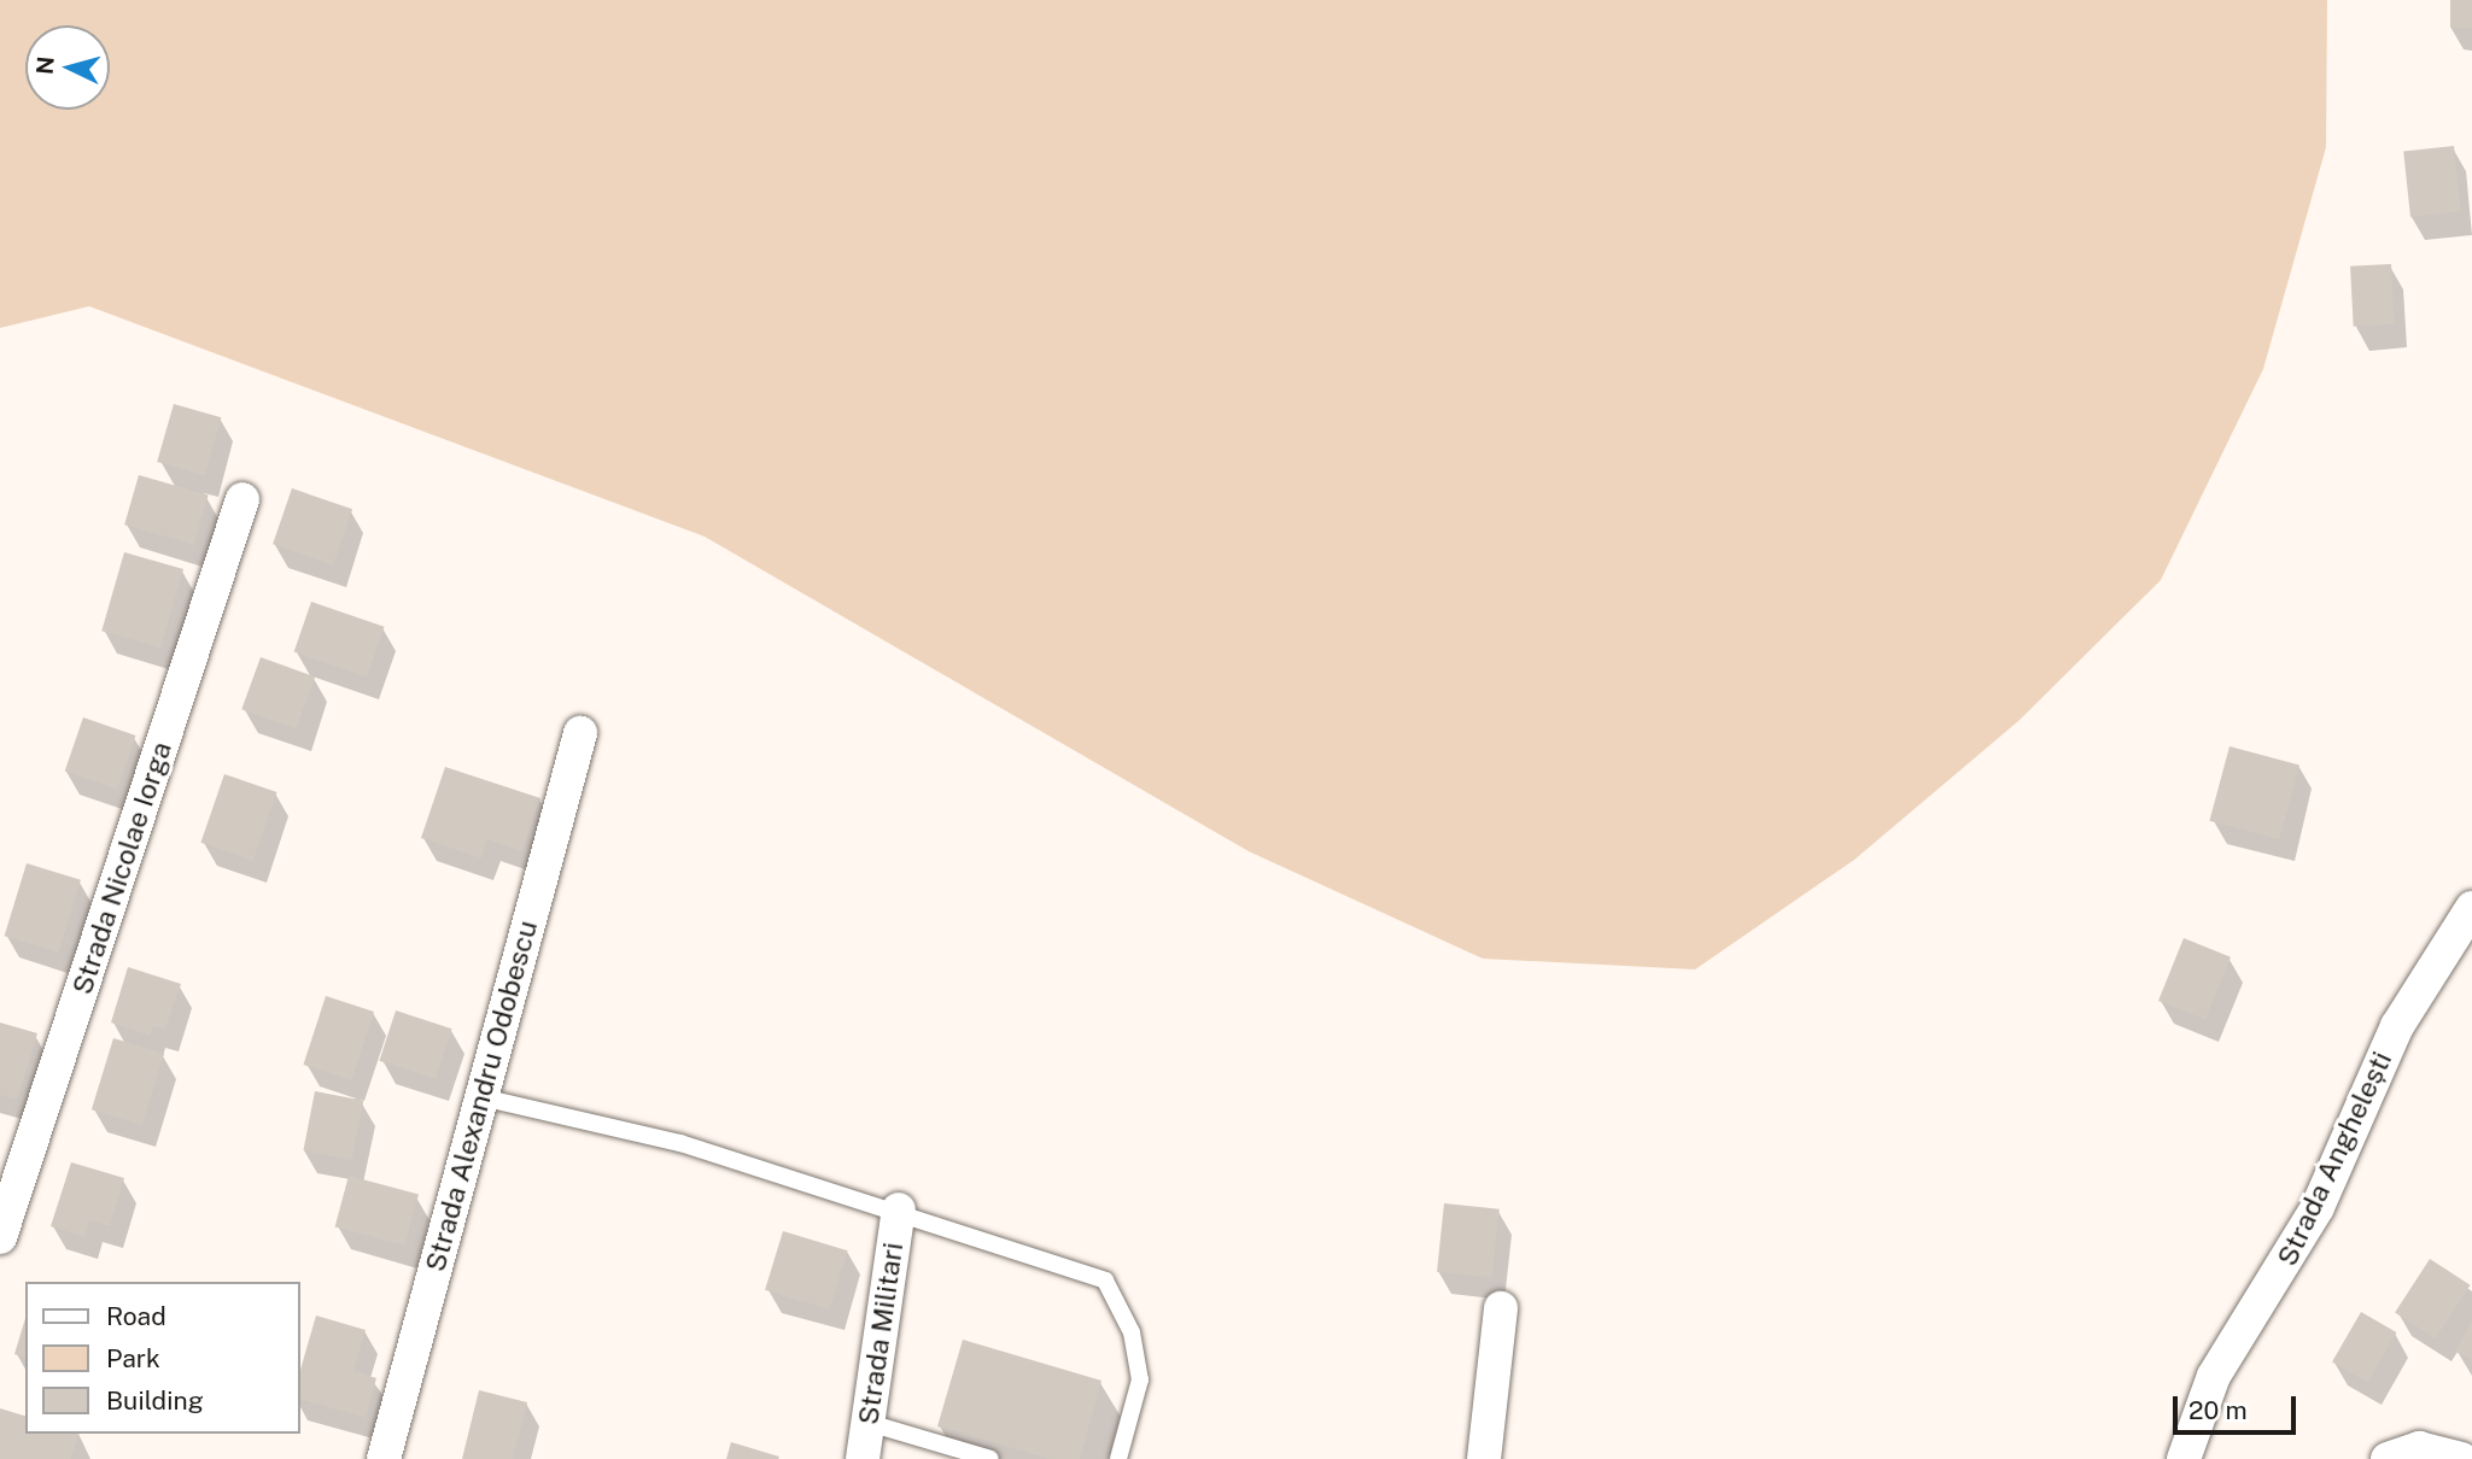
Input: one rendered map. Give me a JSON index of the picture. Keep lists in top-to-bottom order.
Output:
{
  "streets": {
    "street": [
      "Strada Nicolae Iorga",
      "Strada Alexandru Odobescu",
      "Strada Anghelești",
      "Strada Militari"
    ]
  },
  "legend": ["Road", "Park", "Building"],
  "scale_bar": "20 m",
  "north": "left"
}
